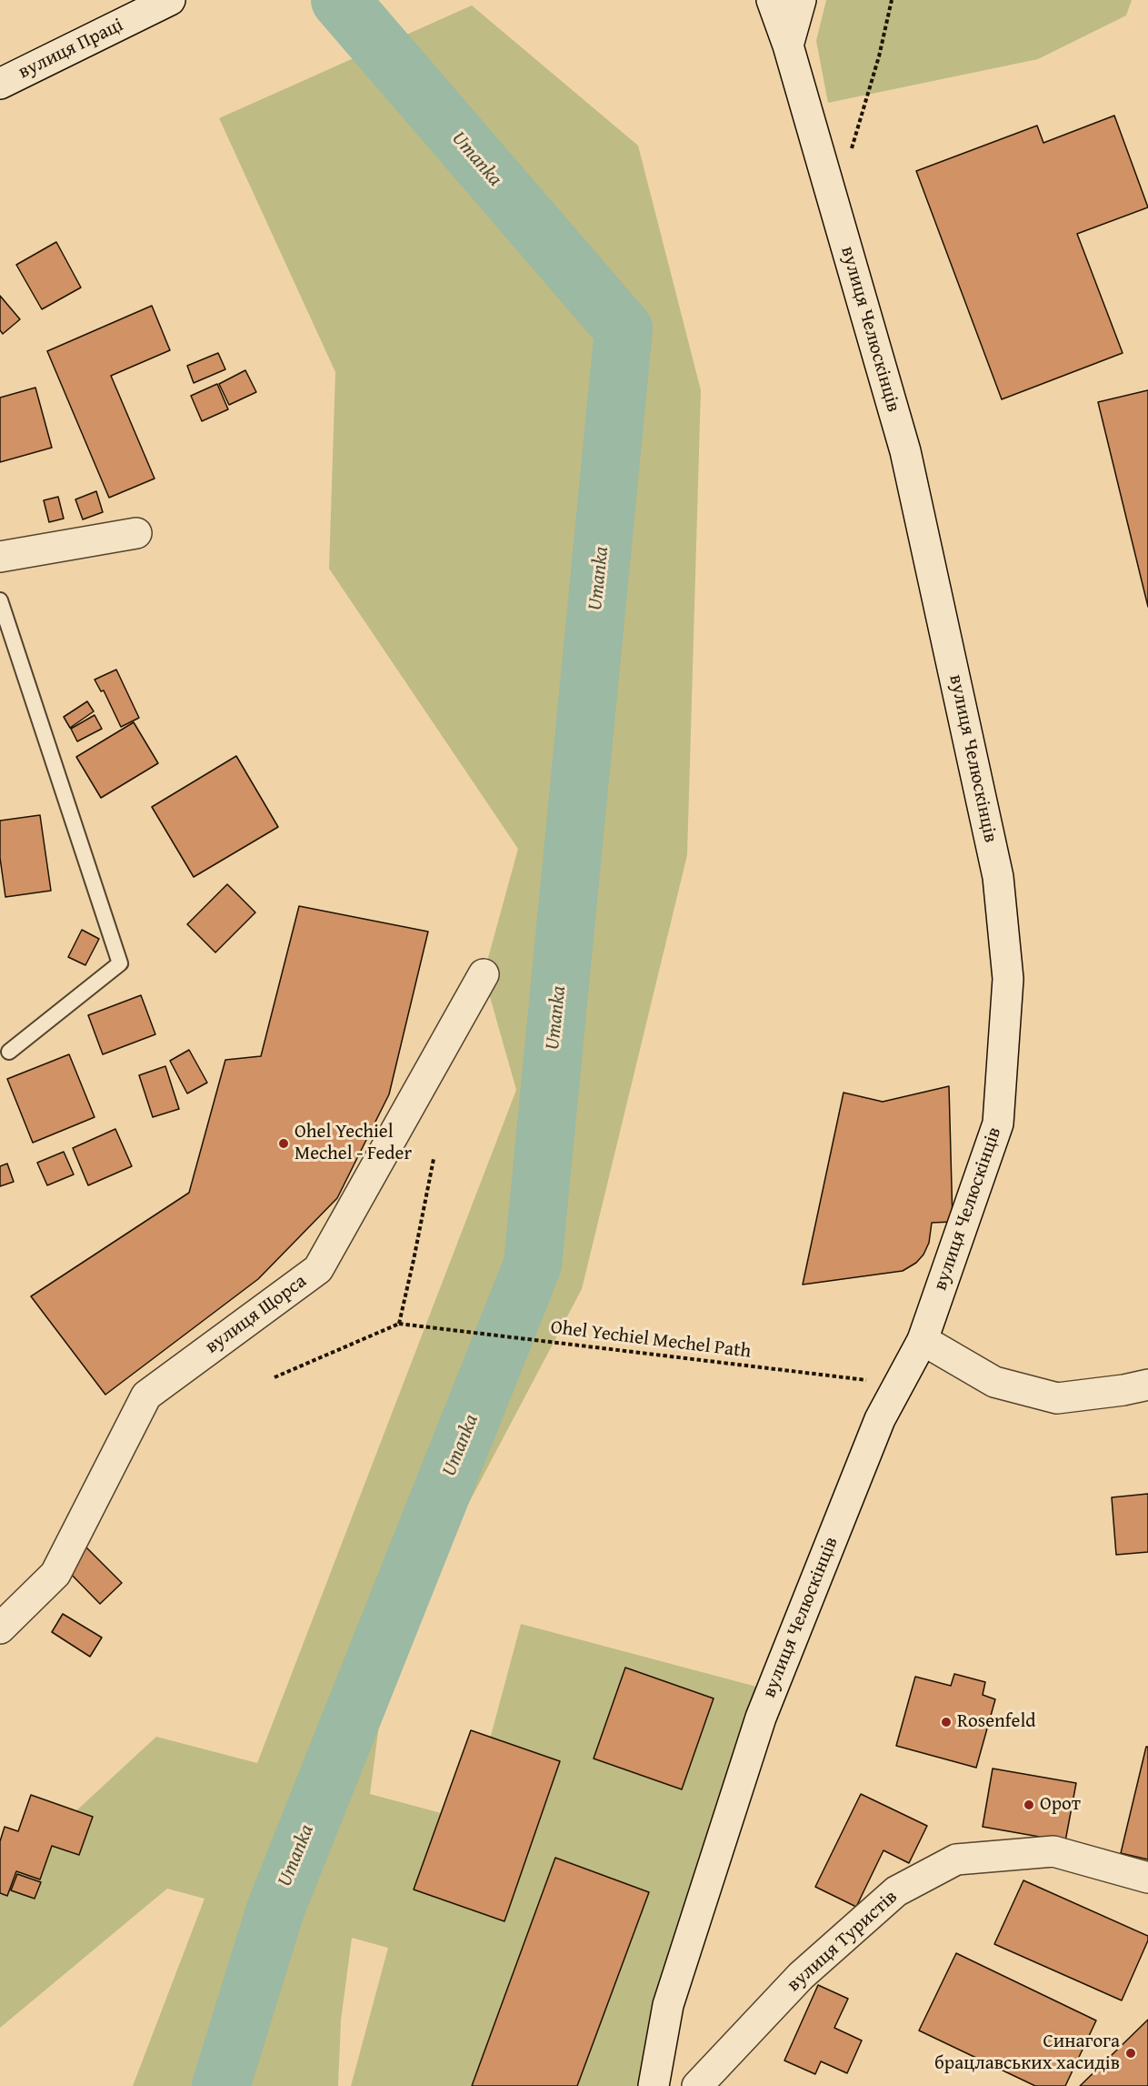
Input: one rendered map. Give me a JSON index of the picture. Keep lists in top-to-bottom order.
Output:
{
  "streets": {
    "main road": [
      "вулиця Праці",
      "вулиця Челюскінців",
      "вулиця Щорса",
      "вулиця Туристів"
    ],
    "path": ["Ohel Yechiel Mechel Path"]
  },
  "crossings": [
    ["вулиця Челюскінців", "Ohel Yechiel Mechel Path"]
  ],
  "water": ["Umanka"],
  "places": [
    "Ohel Yechiel Mechel - Feder",
    "Rosenfeld",
    "Орот",
    "Синагога брацлавських хасидів"
  ]
}
